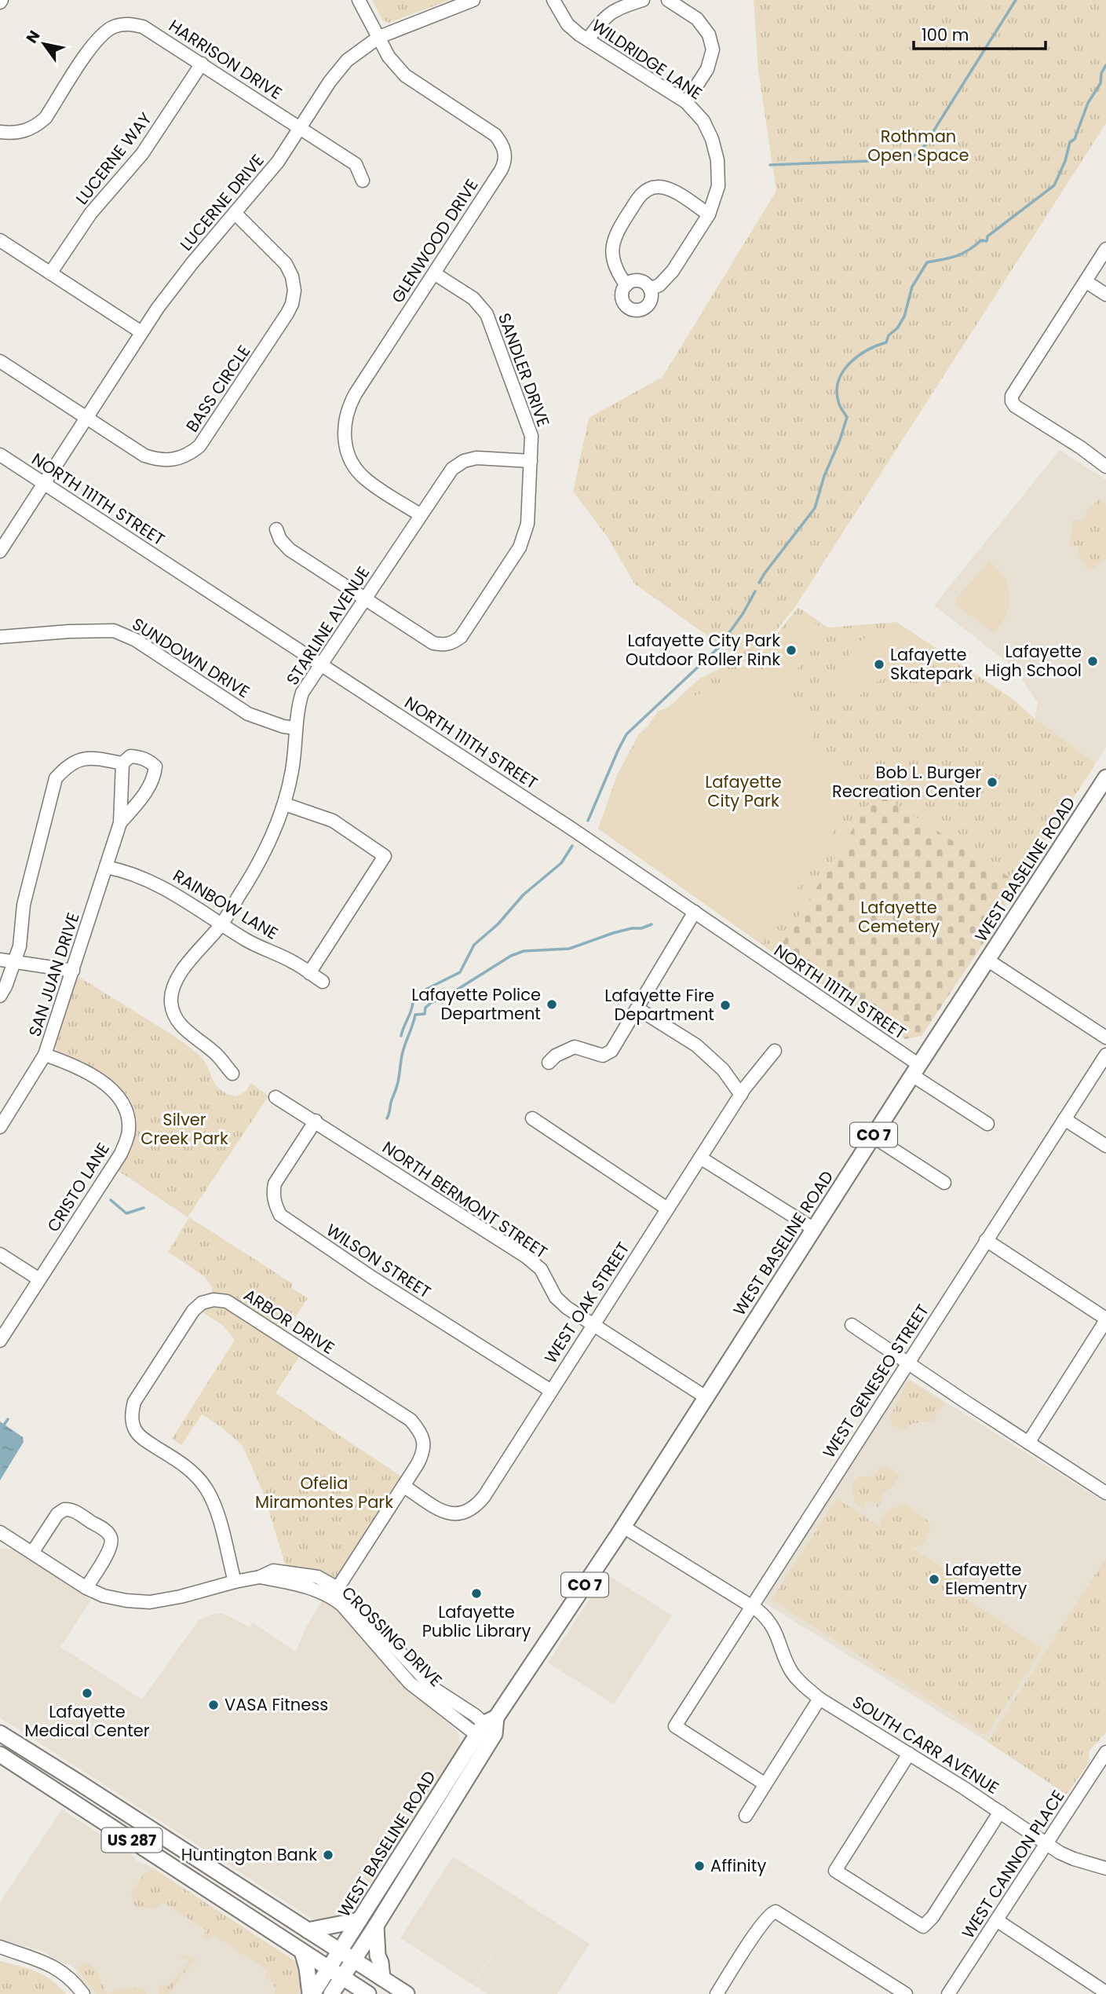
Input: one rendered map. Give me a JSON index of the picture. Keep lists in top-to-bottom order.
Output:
{
  "streets": {
    "main road": ["WEST BASELINE ROAD", "CO 7", "US 287"],
    "street": [
      "HARRISON DRIVE",
      "WILDRIDGE LANE",
      "LUCERNE WAY",
      "LUCERNE DRIVE",
      "GLENWOOD DRIVE",
      "SANDLER DRIVE",
      "BASS CIRCLE",
      "NORTH 111TH STREET",
      "STARLINE AVENUE",
      "SUNDOWN DRIVE",
      "RAINBOW LANE",
      "SAN JUAN DRIVE",
      "CRISTO LANE",
      "NORTH BERMONT STREET",
      "WILSON STREET",
      "WEST OAK STREET",
      "ARBOR DRIVE",
      "WEST GENESEO STREET",
      "CROSSING DRIVE",
      "SOUTH CARR AVENUE",
      "WEST CANNON PLACE"
    ]
  },
  "crossings": [
    ["HARRISON DRIVE", "LUCERNE WAY"],
    ["HARRISON DRIVE", "LUCERNE DRIVE"],
    ["LUCERNE DRIVE", "GLENWOOD DRIVE"],
    ["LUCERNE DRIVE", "BASS CIRCLE"],
    ["LUCERNE DRIVE", "NORTH 111TH STREET"],
    ["GLENWOOD DRIVE", "SANDLER DRIVE"],
    ["GLENWOOD DRIVE", "STARLINE AVENUE"],
    ["SANDLER DRIVE", "STARLINE AVENUE"],
    ["NORTH 111TH STREET", "STARLINE AVENUE"],
    ["NORTH 111TH STREET", "WEST BASELINE ROAD"],
    ["STARLINE AVENUE", "SUNDOWN DRIVE"],
    ["STARLINE AVENUE", "RAINBOW LANE"],
    ["WEST BASELINE ROAD", "NORTH BERMONT STREET"],
    ["WEST BASELINE ROAD", "CROSSING DRIVE"],
    ["WEST BASELINE ROAD", "US 287"],
    ["RAINBOW LANE", "SAN JUAN DRIVE"],
    ["SAN JUAN DRIVE", "CRISTO LANE"],
    ["NORTH BERMONT STREET", "WILSON STREET"],
    ["NORTH BERMONT STREET", "WEST OAK STREET"],
    ["WILSON STREET", "WEST OAK STREET"],
    ["WEST OAK STREET", "ARBOR DRIVE"],
    ["ARBOR DRIVE", "CROSSING DRIVE"],
    ["WEST GENESEO STREET", "SOUTH CARR AVENUE"],
    ["SOUTH CARR AVENUE", "WEST CANNON PLACE"]
  ],
  "parks": [
    "Rothman Open Space",
    "Lafayette City Park",
    "Lafayette Cemetery",
    "Silver Creek Park",
    "Ofelia Miramontes Park"
  ],
  "places": [
    "Lafayette City Park Outdoor Roller Rink",
    "Lafayette High School",
    "Lafayette Skatepark",
    "Bob L. Burger Recreation Center",
    "Lafayette Police Department",
    "Lafayette Fire Department",
    "Lafayette Elementry",
    "Lafayette Public Library",
    "Lafayette Medical Center",
    "VASA Fitness",
    "Huntington Bank",
    "Affinity"
  ],
  "scale_bar": "100 m",
  "north": "top left"
}
